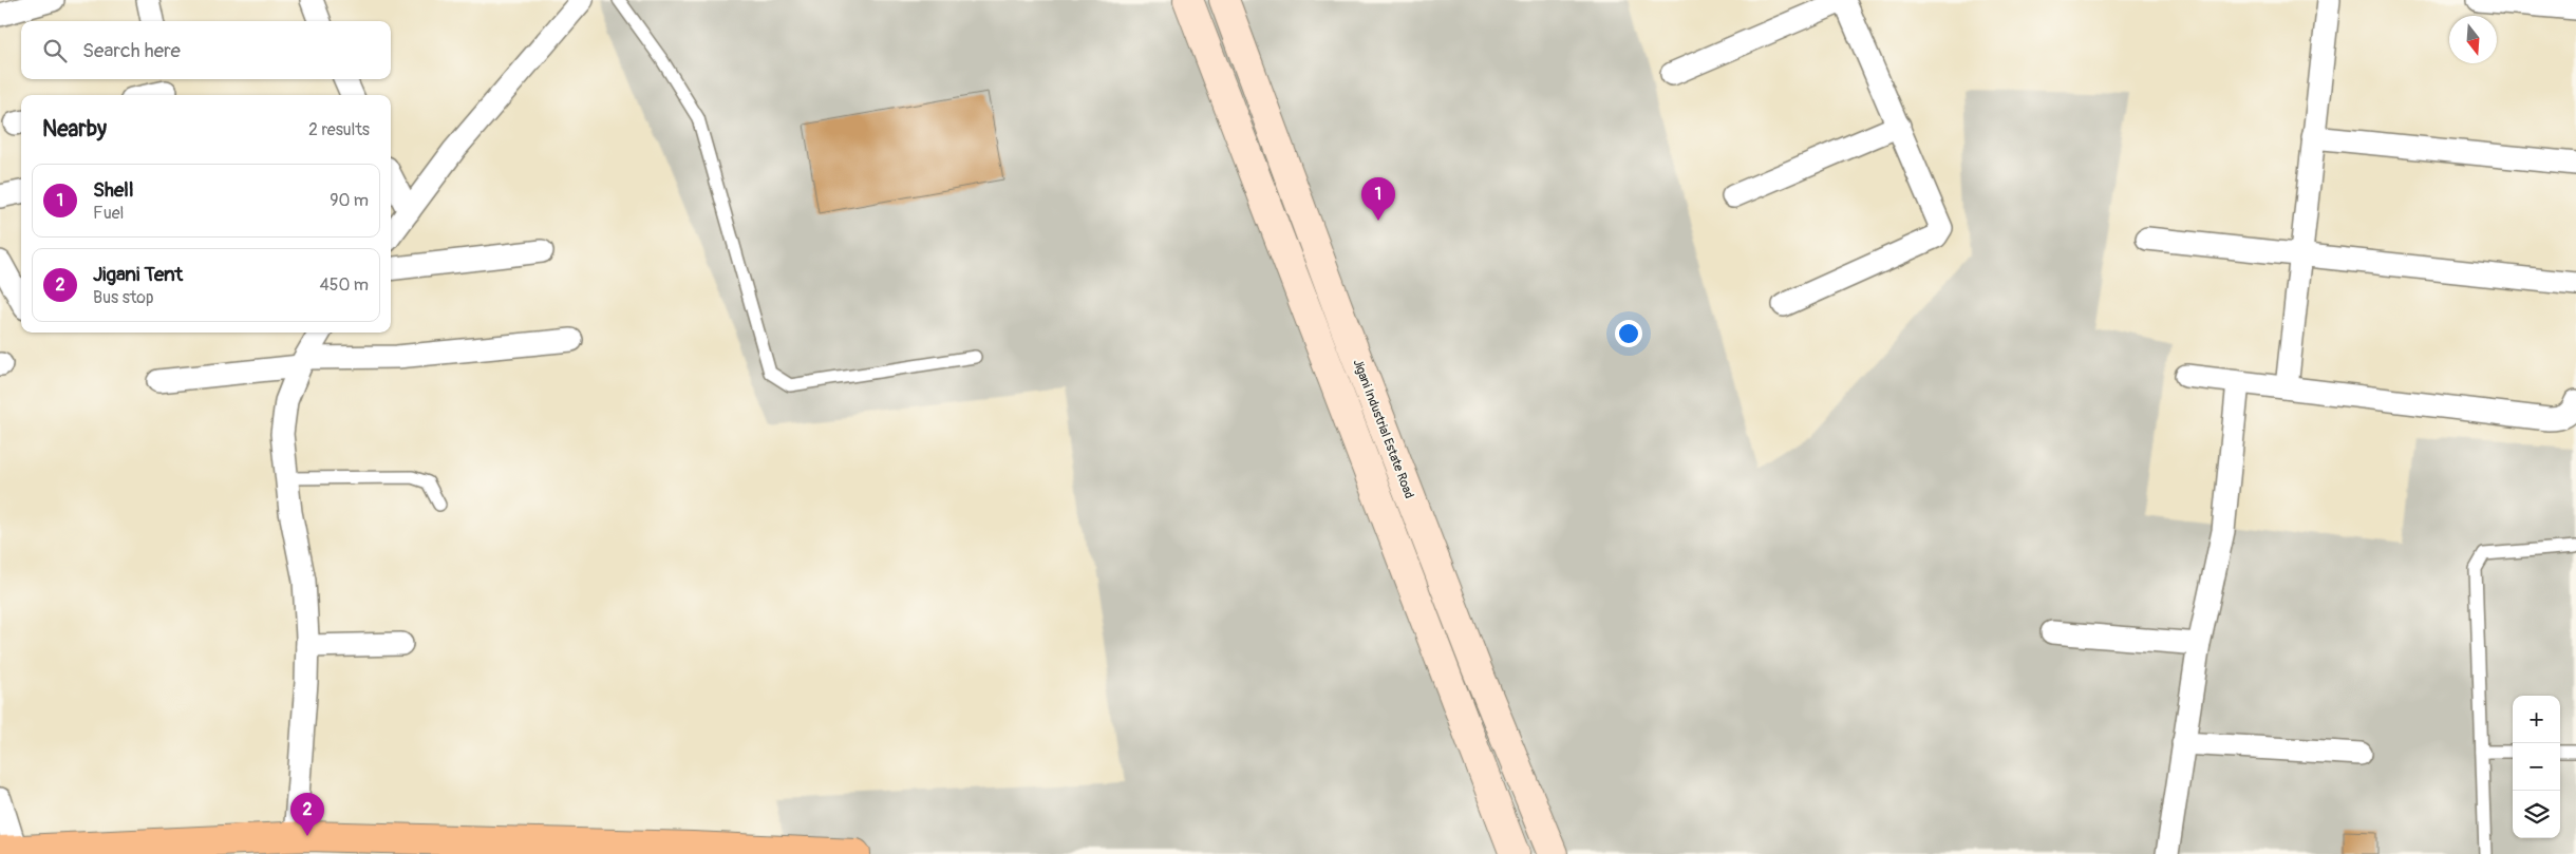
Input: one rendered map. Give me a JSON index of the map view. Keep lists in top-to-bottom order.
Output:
{
  "streets": {
    "main road": ["Jigani Industrial Estate Road"]
  },
  "north": "bottom",
  "page": {
    "search": "Search here",
    "heading": ["Nearby", "2 results"],
    "list": [
      {
        "mark": "1",
        "name": "Shell",
        "note": "Fuel",
        "value": "90 m"
      },
      {
        "mark": "2",
        "name": "Jigani Tent",
        "note": "Bus stop",
        "value": "450 m"
      }
    ],
    "pins": ["1", "2"],
    "map_buttons": ["+", "−"]
  }
}
